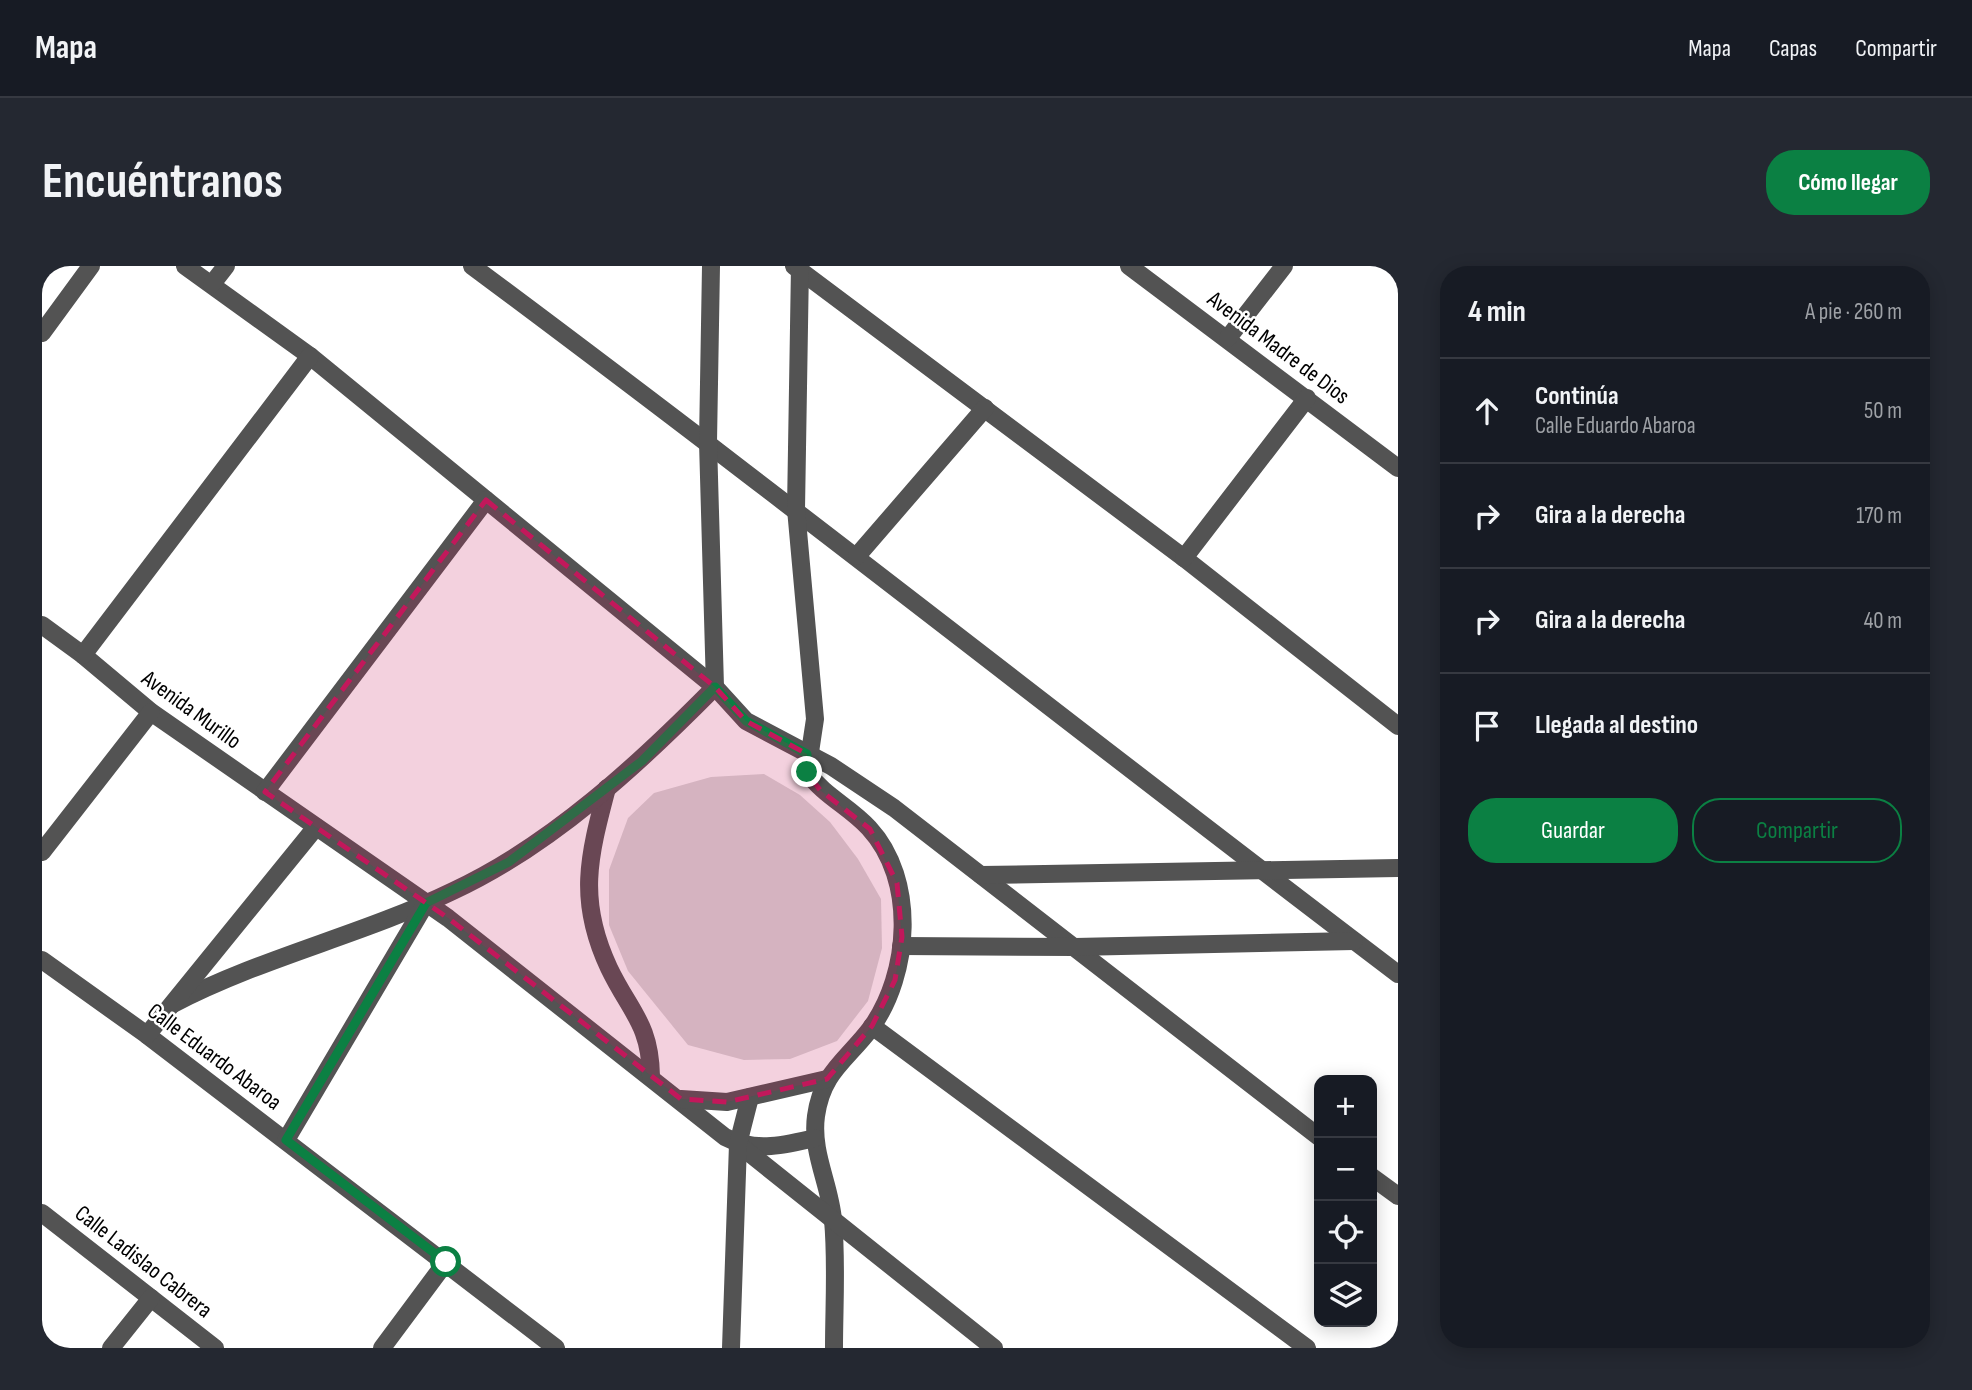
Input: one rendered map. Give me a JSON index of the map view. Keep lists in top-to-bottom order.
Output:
{
  "streets": {
    "street": [
      "Avenida Madre de Dios",
      "Avenida Murillo",
      "Calle Eduardo Abaroa",
      "Calle Ladislao Cabrera"
    ]
  },
  "page": {
    "header": "Mapa",
    "nav": ["Mapa", "Capas", "Compartir"],
    "buttons": [
      "Cómo llegar",
      ["Guardar", "Compartir"]
    ],
    "title": "Encuéntranos",
    "heading": ["4 min", "A pie · 260 m"],
    "list": [
      ["Continúa", "Calle Eduardo Abaroa", "50 m"],
      ["Gira a la derecha", "170 m"],
      ["Gira a la derecha", "40 m"],
      "Llegada al destino"
    ],
    "map_buttons": ["+", "−"]
  }
}
